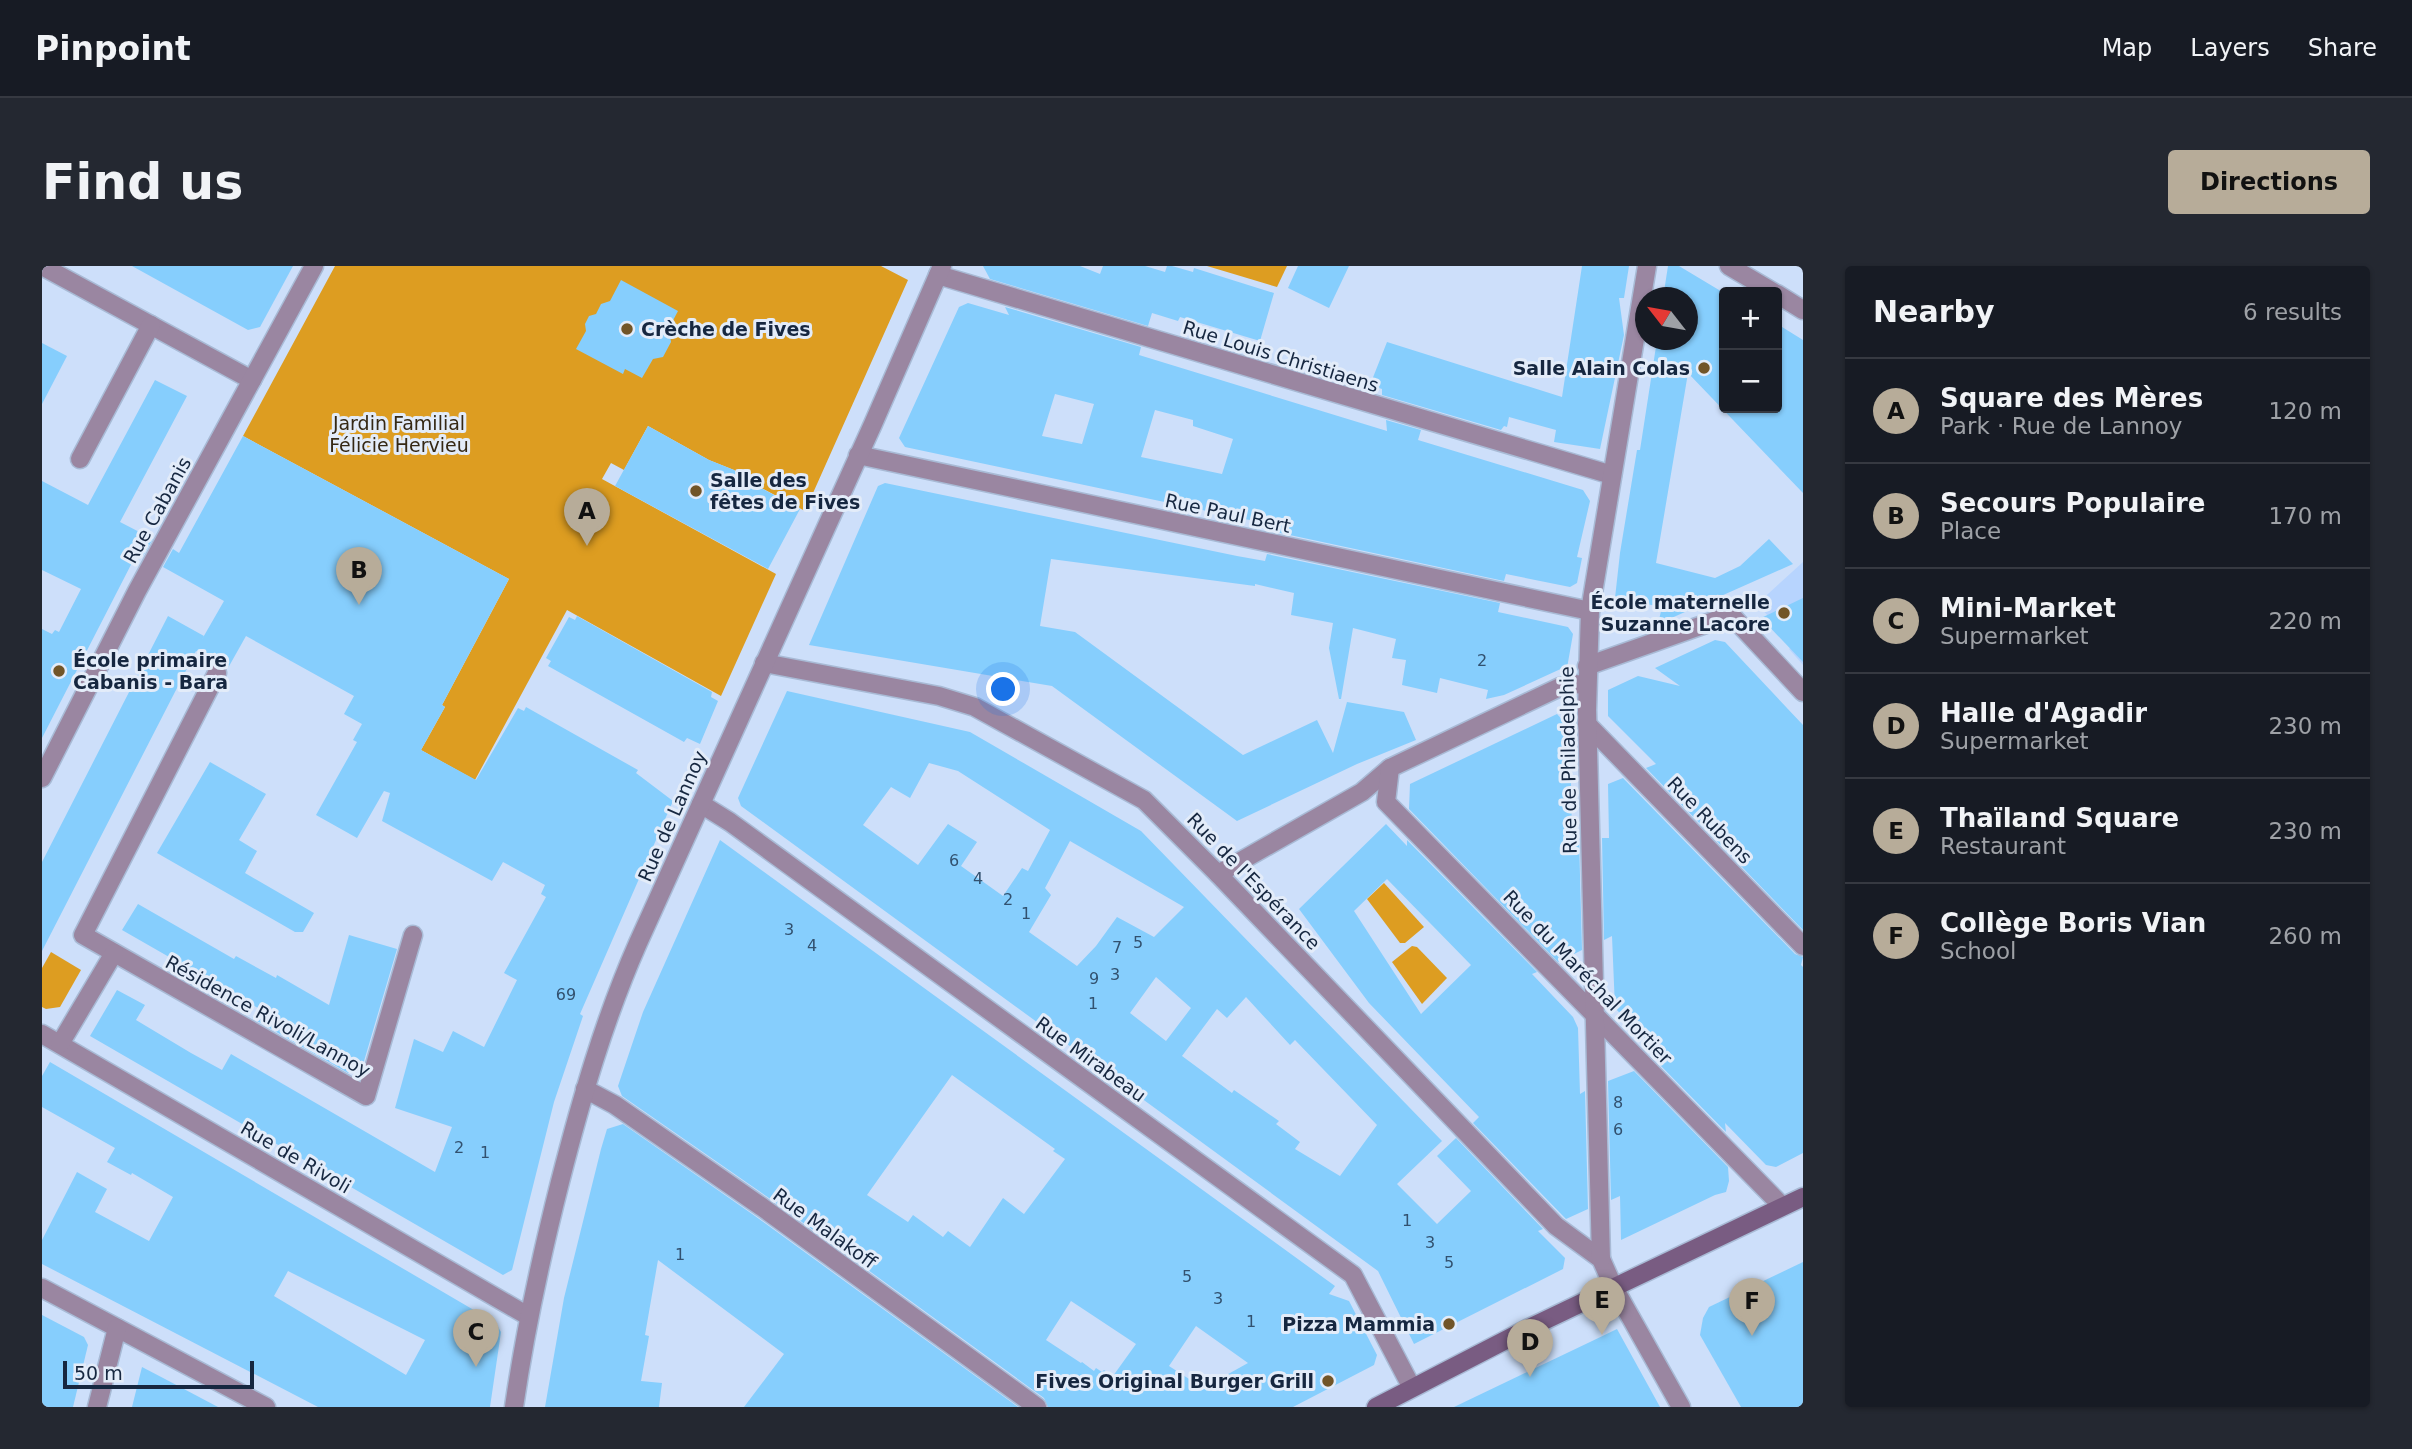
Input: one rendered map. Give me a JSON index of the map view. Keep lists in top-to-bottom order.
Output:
{
  "streets": {
    "street": [
      "Rue Louis Christiaens",
      "Rue Cabanis",
      "Rue Paul Bert",
      "Rue de Philadelphie",
      "Rue de Lannoy",
      "Rue Rubens",
      "Rue de l'Espérance",
      "Rue du Maréchal Mortier",
      "Résidence Rivoli/Lannoy",
      "Rue Mirabeau",
      "Rue de Rivoli",
      "Rue Malakoff"
    ]
  },
  "crossings": [
    ["Rue Louis Christiaens", "Rue de Philadelphie"],
    ["Rue Louis Christiaens", "Rue de Lannoy"],
    ["Rue Paul Bert", "Rue de Philadelphie"],
    ["Rue Paul Bert", "Rue de Lannoy"],
    ["Rue de Philadelphie", "Rue Rubens"],
    ["Rue de Philadelphie", "Rue de l'Espérance"],
    ["Rue de Philadelphie", "Rue du Maréchal Mortier"],
    ["Rue de Lannoy", "Rue de l'Espérance"],
    ["Rue de Lannoy", "Rue Mirabeau"],
    ["Rue de Lannoy", "Rue de Rivoli"],
    ["Rue de Lannoy", "Rue Malakoff"]
  ],
  "parks": ["Jardin Familial Félicie Hervieu"],
  "places": [
    "Crèche de Fives",
    "Salle Alain Colas",
    "Salle des fêtes de Fives",
    "École maternelle Suzanne Lacore",
    "École primaire Cabanis - Bara",
    "Pizza Mammia",
    "Fives Original Burger Grill"
  ],
  "house_numbers": [
    "2",
    "6",
    "4",
    "2",
    "1",
    "3",
    "5",
    "4",
    "7",
    "3",
    "9",
    "69",
    "1",
    "8",
    "6",
    "2",
    "1",
    "1",
    "3",
    "1",
    "5",
    "5",
    "3",
    "1"
  ],
  "scale_bar": "50 m",
  "north": "top left",
  "page": {
    "header": "Pinpoint",
    "nav": ["Map", "Layers", "Share"],
    "buttons": "Directions",
    "title": "Find us",
    "heading": ["Nearby", "6 results"],
    "map_buttons": ["+", "−"],
    "list": [
      {
        "mark": "A",
        "name": "Square des Mères",
        "note": "Park · Rue de Lannoy",
        "value": "120 m"
      },
      {
        "mark": "B",
        "name": "Secours Populaire",
        "note": "Place",
        "value": "170 m"
      },
      {
        "mark": "C",
        "name": "Mini-Market",
        "note": "Supermarket",
        "value": "220 m"
      },
      {
        "mark": "D",
        "name": "Halle d'Agadir",
        "note": "Supermarket",
        "value": "230 m"
      },
      {
        "mark": "E",
        "name": "Thaïland Square",
        "note": "Restaurant",
        "value": "230 m"
      },
      {
        "mark": "F",
        "name": "Collège Boris Vian",
        "note": "School",
        "value": "260 m"
      }
    ],
    "pins": [
      "A",
      "B",
      "E",
      "F",
      "C",
      "D"
    ],
    "scale": "50 m"
  }
}
